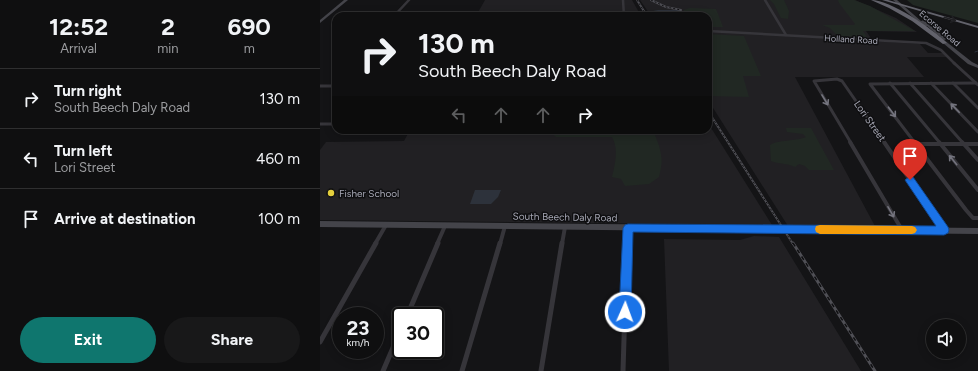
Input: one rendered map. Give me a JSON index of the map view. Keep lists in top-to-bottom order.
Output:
{
  "streets": {
    "street": [
      "Ecorse Road",
      "Holland Road",
      "Lori Street",
      "South Beech Daly Road"
    ]
  },
  "crossings": [
    ["Lori Street", "South Beech Daly Road"]
  ],
  "places": ["Fisher School"],
  "page": {
    "eta": [
      "12:52",
      "Arrival",
      "2",
      "min",
      "690",
      "m"
    ],
    "turn": ["130 m", "South Beech Daly Road"],
    "list": [
      {
        "name": "Turn right",
        "note": "South Beech Daly Road",
        "value": "130 m"
      },
      {
        "name": "Turn left",
        "note": "Lori Street",
        "value": "460 m"
      },
      {
        "name": "Arrive at destination",
        "value": "100 m"
      }
    ],
    "speed": "23 km/h",
    "limit": "30",
    "buttons": ["Exit", "Share"]
  }
}
